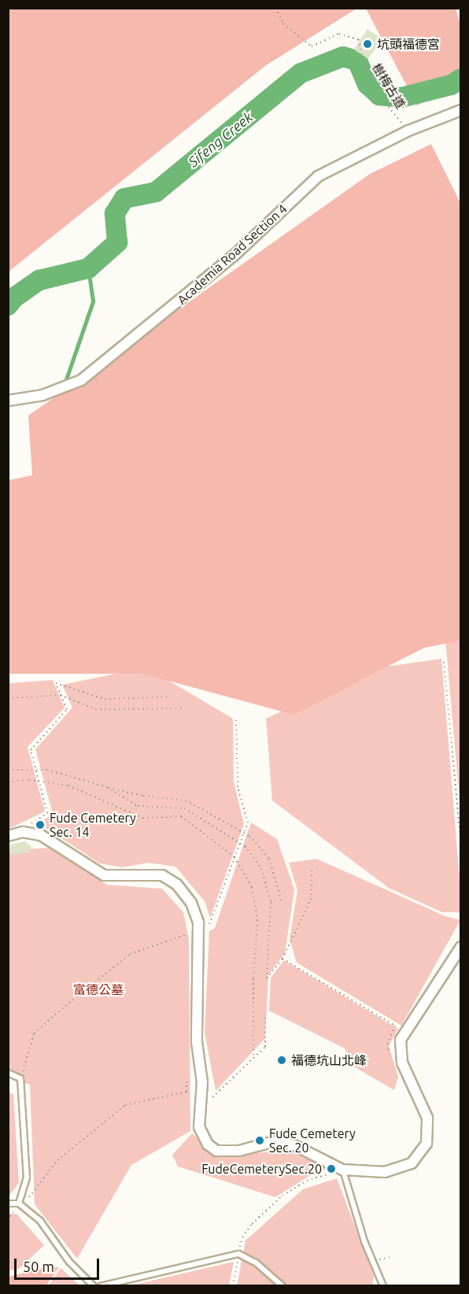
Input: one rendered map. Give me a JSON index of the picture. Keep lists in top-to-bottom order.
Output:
{
  "streets": {
    "street": ["Academia Road Section 4"],
    "path": ["樹梅古道"]
  },
  "crossings": [
    ["樹梅古道", "Academia Road Section 4"]
  ],
  "water": ["Sifeng Creek"],
  "parks": ["富德公墓"],
  "places": [
    "坑頭福德宮",
    "Fude Cemetery Sec. 14",
    "福德坑山北峰",
    "Fude Cemetery Sec. 20",
    "FudeCemeterySec.20"
  ],
  "scale_bar": "50 m"
}
